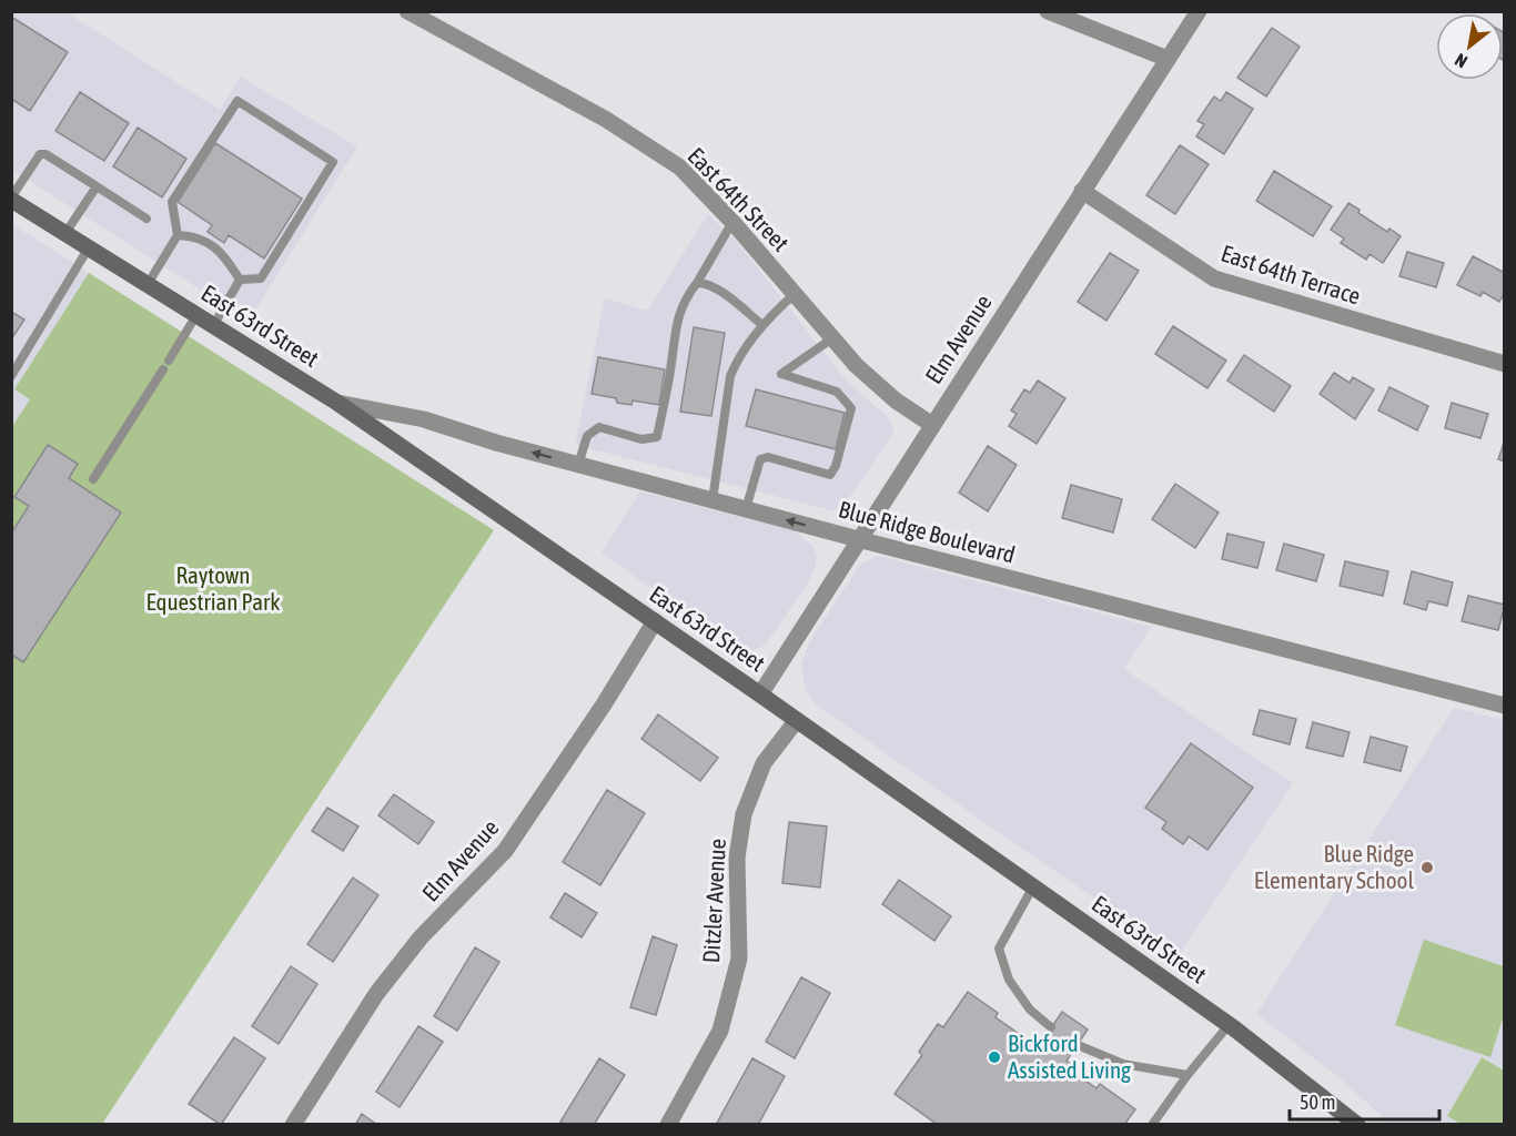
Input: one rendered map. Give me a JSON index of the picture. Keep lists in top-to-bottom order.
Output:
{
  "streets": {
    "main road": ["East 63rd Street"],
    "street": [
      "East 64th Street",
      "East 64th Terrace",
      "Elm Avenue",
      "Blue Ridge Boulevard",
      "Ditzler Avenue"
    ]
  },
  "crossings": [
    ["East 64th Street", "Elm Avenue"],
    ["East 64th Terrace", "Elm Avenue"],
    ["East 63rd Street", "Elm Avenue"],
    ["East 63rd Street", "Blue Ridge Boulevard"],
    ["East 63rd Street", "Ditzler Avenue"],
    ["Elm Avenue", "Blue Ridge Boulevard"]
  ],
  "parks": ["Raytown Equestrian Park"],
  "places": ["Blue Ridge Elementary School", "Bickford Assisted Living"],
  "scale_bar": "50 m",
  "north": "bottom left"
}
